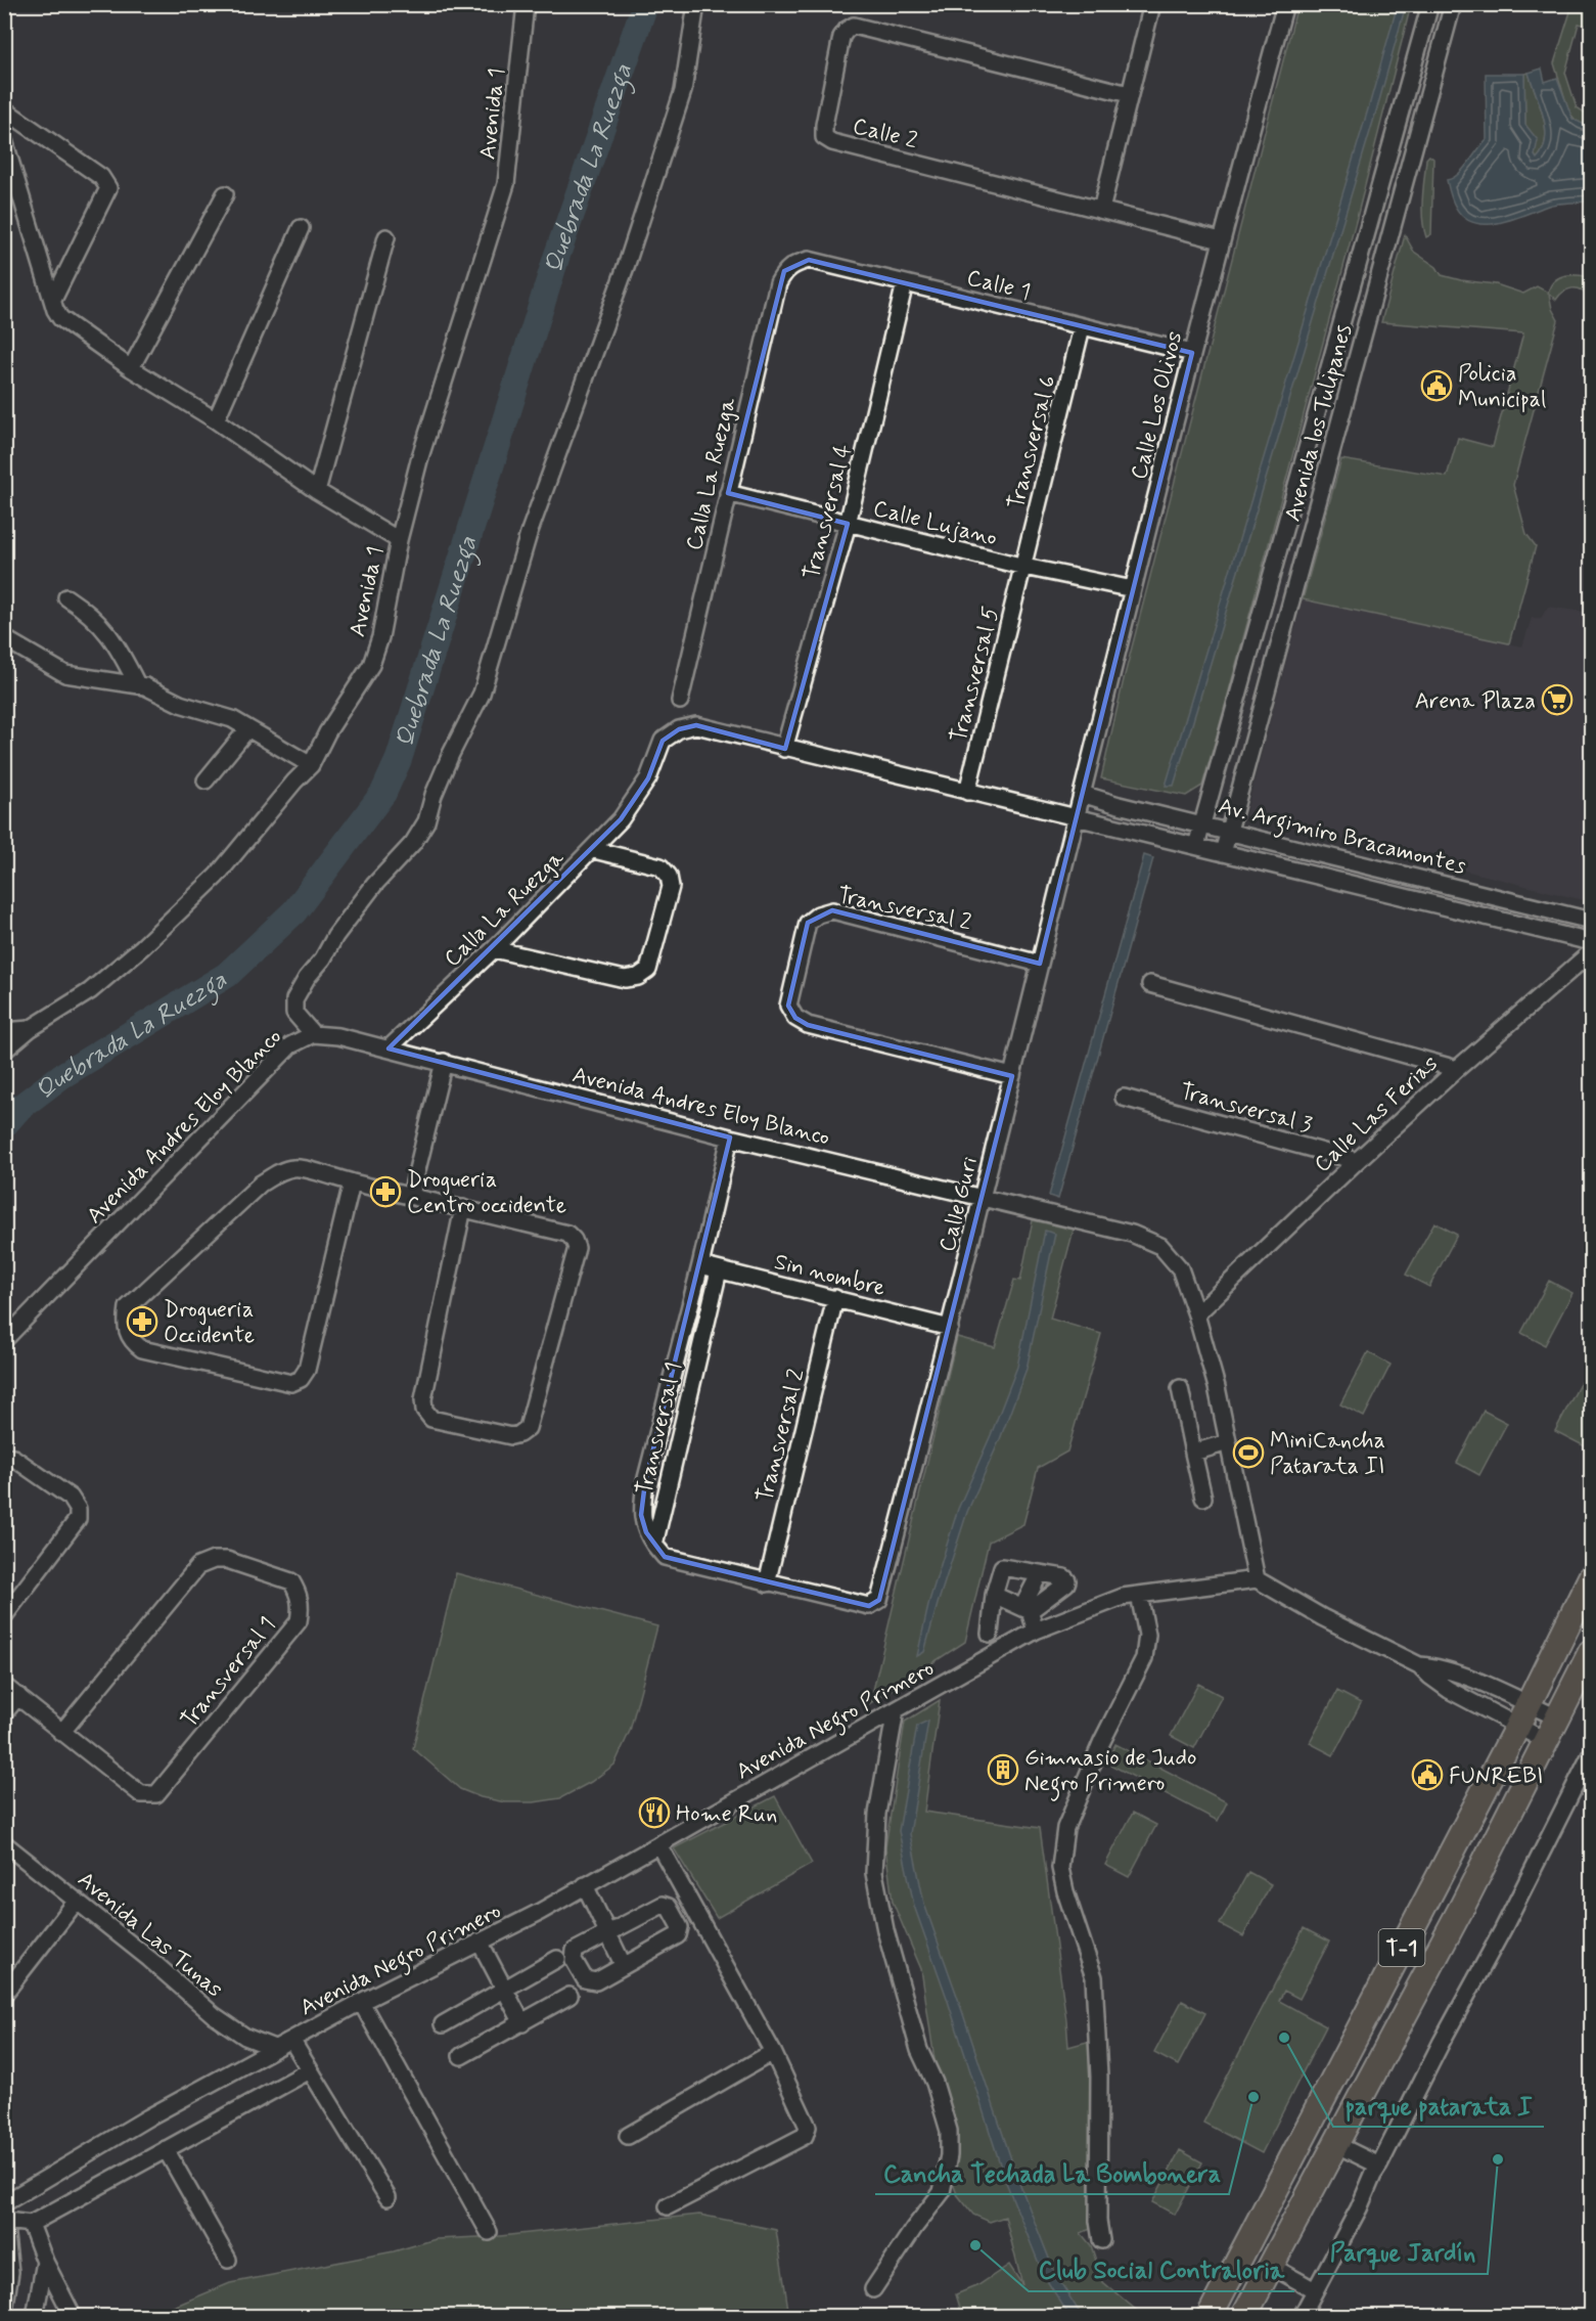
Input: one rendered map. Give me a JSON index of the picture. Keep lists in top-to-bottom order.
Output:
{
  "streets": {
    "main road": ["T-1"],
    "street": [
      "Avenida 1",
      "Calle 2",
      "Calle 1",
      "Calle Los Olivos",
      "Avenida los Tulipanes",
      "Transversal 6",
      "Calla La Ruezga",
      "Transversal 4",
      "Calle Lujano",
      "Transversal 5",
      "Av. Argimiro Bracamontes",
      "Transversal 2",
      "Avenida Andres Eloy Blanco",
      "Transversal 3",
      "Calle Las Ferias",
      "Calle Guri",
      "Sin nombre",
      "Transversal 1",
      "Avenida Negro Primero",
      "Avenida Las Tunas"
    ]
  },
  "crossings": [
    ["Calle 2", "Calle Los Olivos"],
    ["Calle 1", "Calle Los Olivos"],
    ["Calle 1", "Transversal 6"],
    ["Calle 1", "Calla La Ruezga"],
    ["Calle 1", "Transversal 4"],
    ["Calle Los Olivos", "Calle Lujano"],
    ["Calle Los Olivos", "Av. Argimiro Bracamontes"],
    ["Calle Los Olivos", "Calle Guri"],
    ["Avenida los Tulipanes", "Av. Argimiro Bracamontes"],
    ["Transversal 6", "Calle Lujano"],
    ["Transversal 6", "Transversal 5"],
    ["Calla La Ruezga", "Transversal 4"],
    ["Calla La Ruezga", "Calle Lujano"],
    ["Calla La Ruezga", "Avenida Andres Eloy Blanco"],
    ["Transversal 4", "Calle Lujano"],
    ["Calle Lujano", "Transversal 5"],
    ["Transversal 2", "Calle Guri"],
    ["Transversal 2", "Sin nombre"],
    ["Avenida Andres Eloy Blanco", "Calle Las Ferias"],
    ["Avenida Andres Eloy Blanco", "Calle Guri"],
    ["Avenida Andres Eloy Blanco", "Avenida Negro Primero"],
    ["Transversal 3", "Calle Las Ferias"],
    ["Calle Guri", "Sin nombre"],
    ["Sin nombre", "Transversal 1"],
    ["Avenida Negro Primero", "Avenida Las Tunas"]
  ],
  "water": ["Quebrada La Ruezga"],
  "places": {
    "public building": ["Policia Municipal", "FUNREBI"],
    "supermarket": ["Arena Plaza"],
    "pharmacy": ["Drogueria Centro occidente", "Drogueria Occidente"],
    "sports": ["MiniCancha Patarata II"],
    "building": ["Gimnasio de Judo Negro Primero"],
    "restaurant": ["Home Run"],
    "other": [
      "parque patarata I",
      "Cancha Techada La Bombonera",
      "Parque Jardín",
      "Club Social Contraloria"
    ]
  }
}
